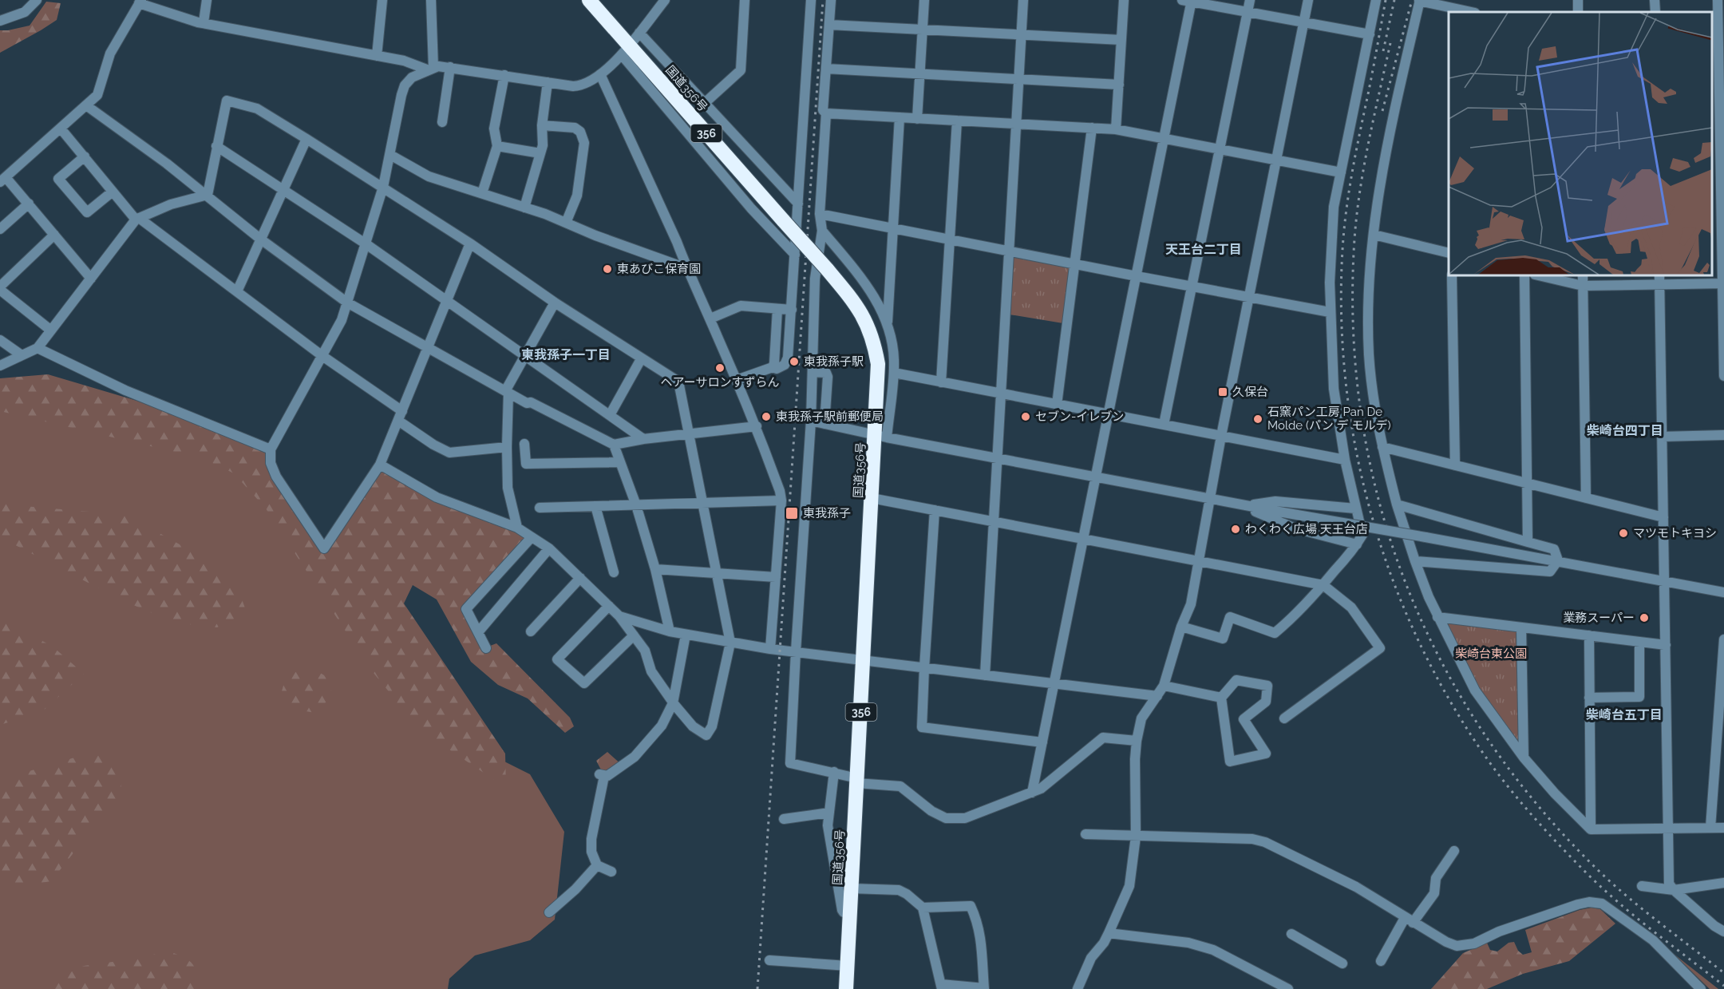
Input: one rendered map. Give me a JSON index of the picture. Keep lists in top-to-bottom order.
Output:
{
  "streets": {
    "highway": ["国道356号", "356"]
  },
  "districts": [
    "天王台二丁目",
    "東我孫子一丁目",
    "柴崎台四丁目",
    "柴崎台五丁目"
  ],
  "parks": ["柴崎台東公園"],
  "places": {
    "other": [
      "東あびこ保育園",
      "東我孫子駅",
      "ヘアーサロンすずらん",
      "東我孫子駅前郵便局",
      "セブン-イレブン",
      "石窯パン工房 Pan De Molde (パン デ モルデ)",
      "わくわく広場 天王台店",
      "マツモトキヨシ",
      "業務スーパー"
    ],
    "transit": ["久保台", "東我孫子"]
  }
}
